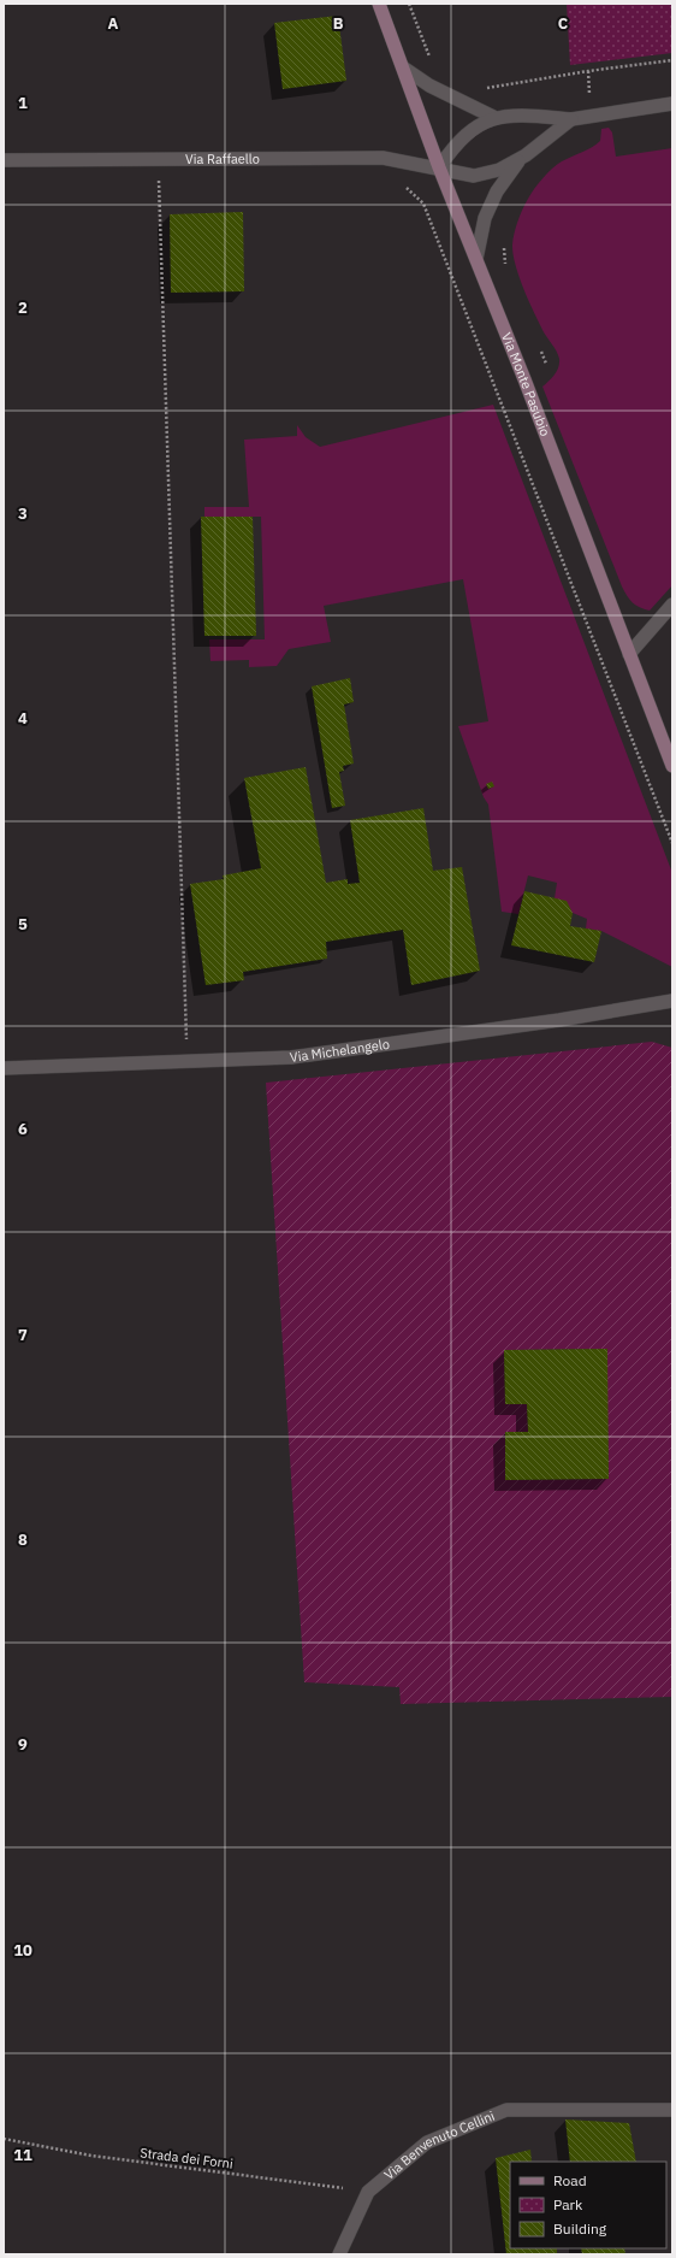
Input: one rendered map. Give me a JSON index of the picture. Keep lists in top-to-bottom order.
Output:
{
  "streets": {
    "main road": ["Via Monte Pasubio"],
    "street": ["Via Raffaello", "Via Michelangelo", "Via Benvenuto Cellini"],
    "path": ["Strada dei Forni"]
  },
  "crossings": [
    ["Via Raffaello", "Via Monte Pasubio"],
    ["Via Benvenuto Cellini", "Strada dei Forni"]
  ],
  "legend": ["Road", "Park", "Building"],
  "grid": {
    "columns": ["A", "B", "C"],
    "rows": [
      "1",
      "2",
      "3",
      "4",
      "5",
      "6",
      "7",
      "8",
      "9",
      "10",
      "11"
    ]
  }
}
